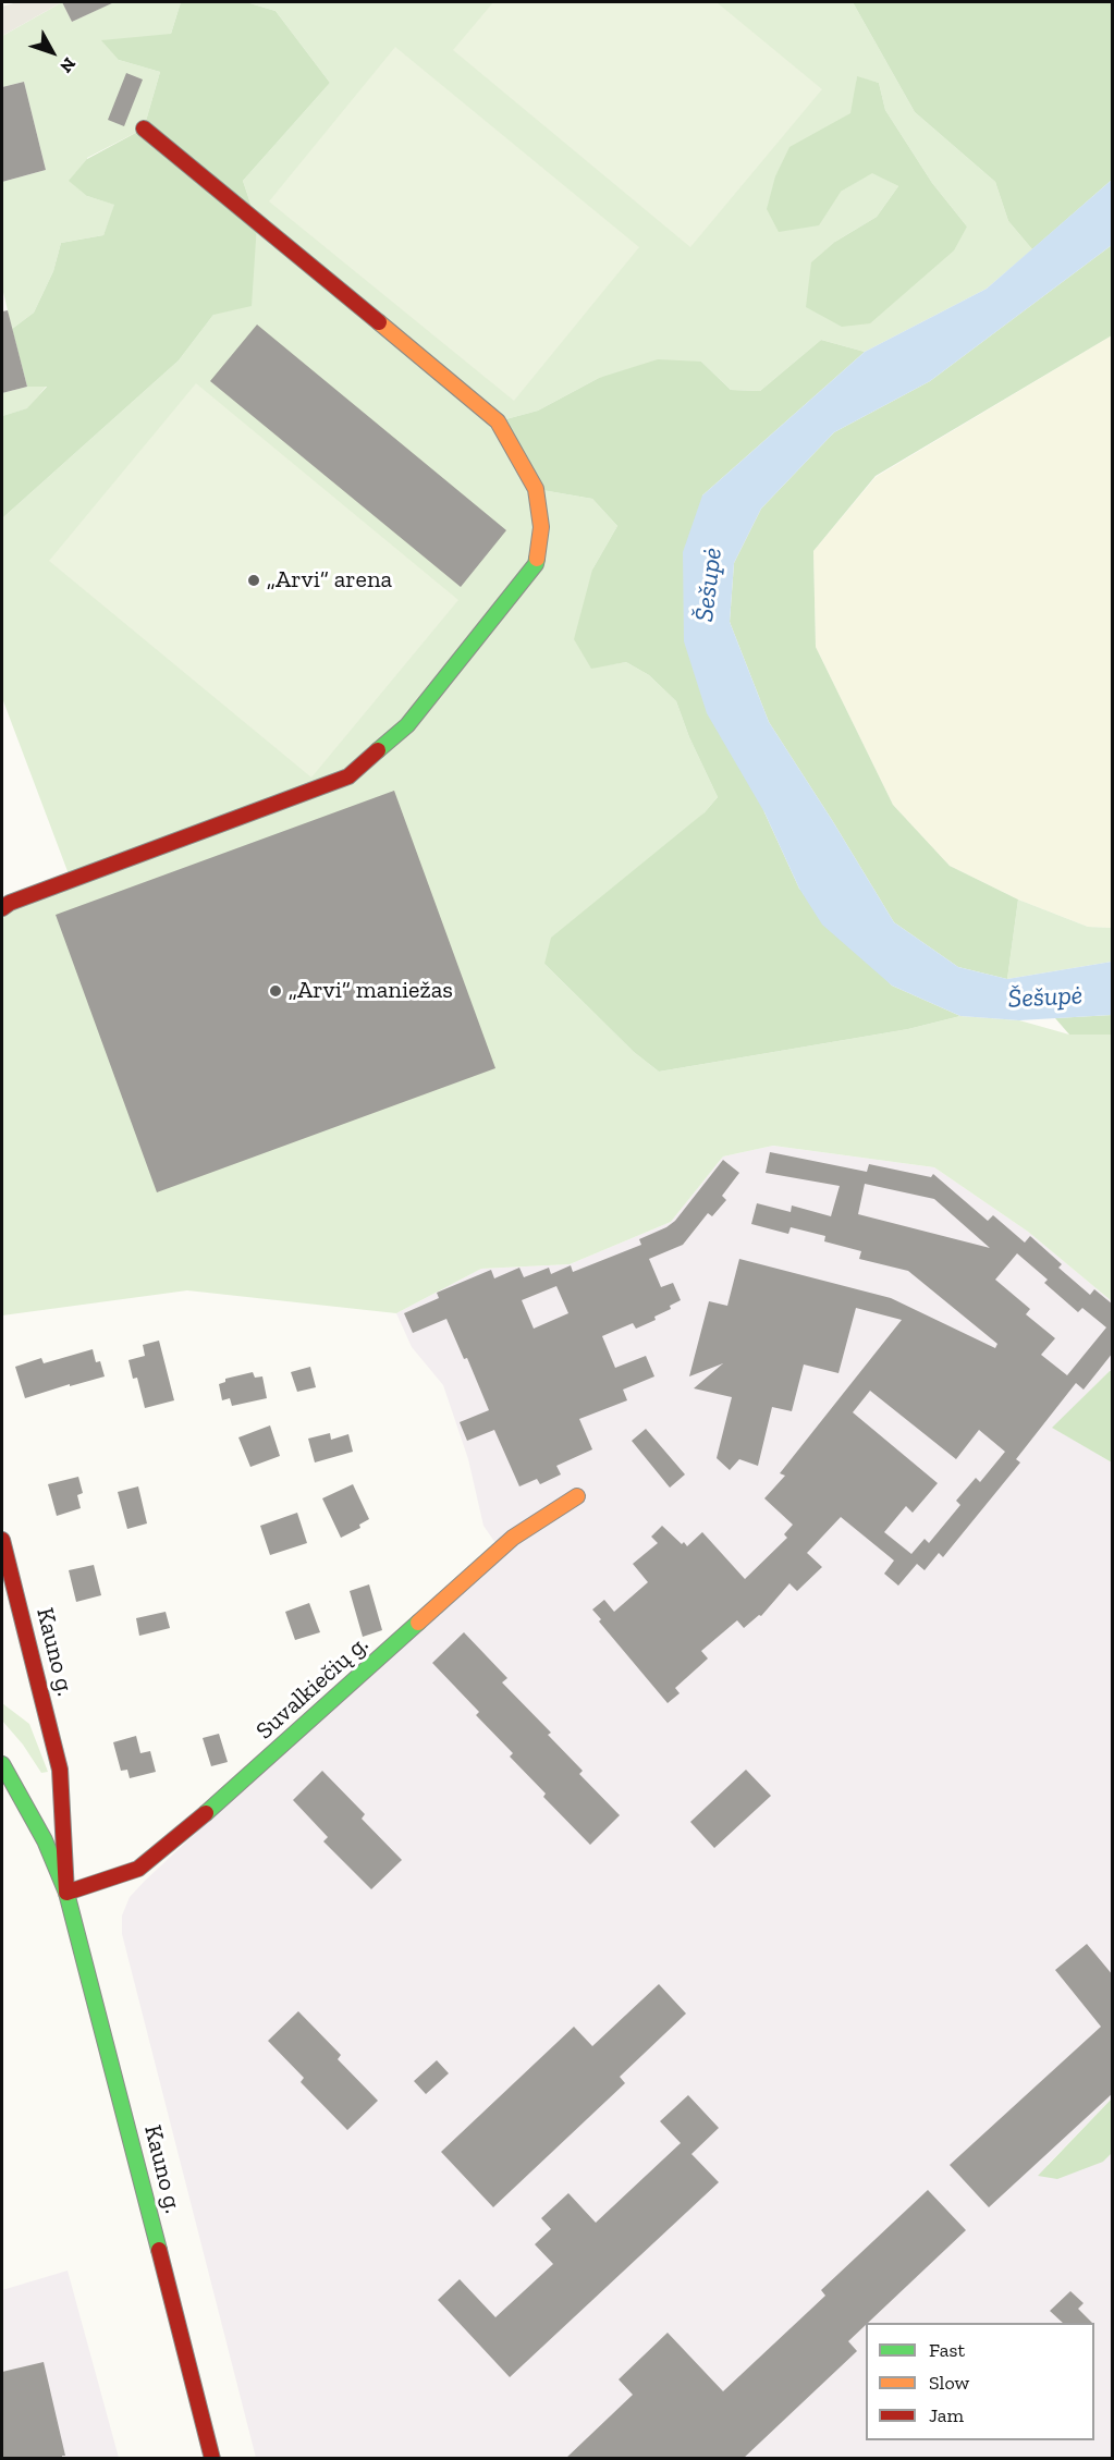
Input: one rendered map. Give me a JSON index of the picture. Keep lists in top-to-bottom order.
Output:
{
  "streets": {
    "street": ["Kauno g.", "Suvalkiečių g."]
  },
  "crossings": [
    ["Kauno g.", "Suvalkiečių g."]
  ],
  "water": ["Šešupė"],
  "places": ["„Arvi“ arena", "„Arvi“ maniežas"],
  "legend": ["Fast", "Slow", "Jam"],
  "north": "bottom right"
}
